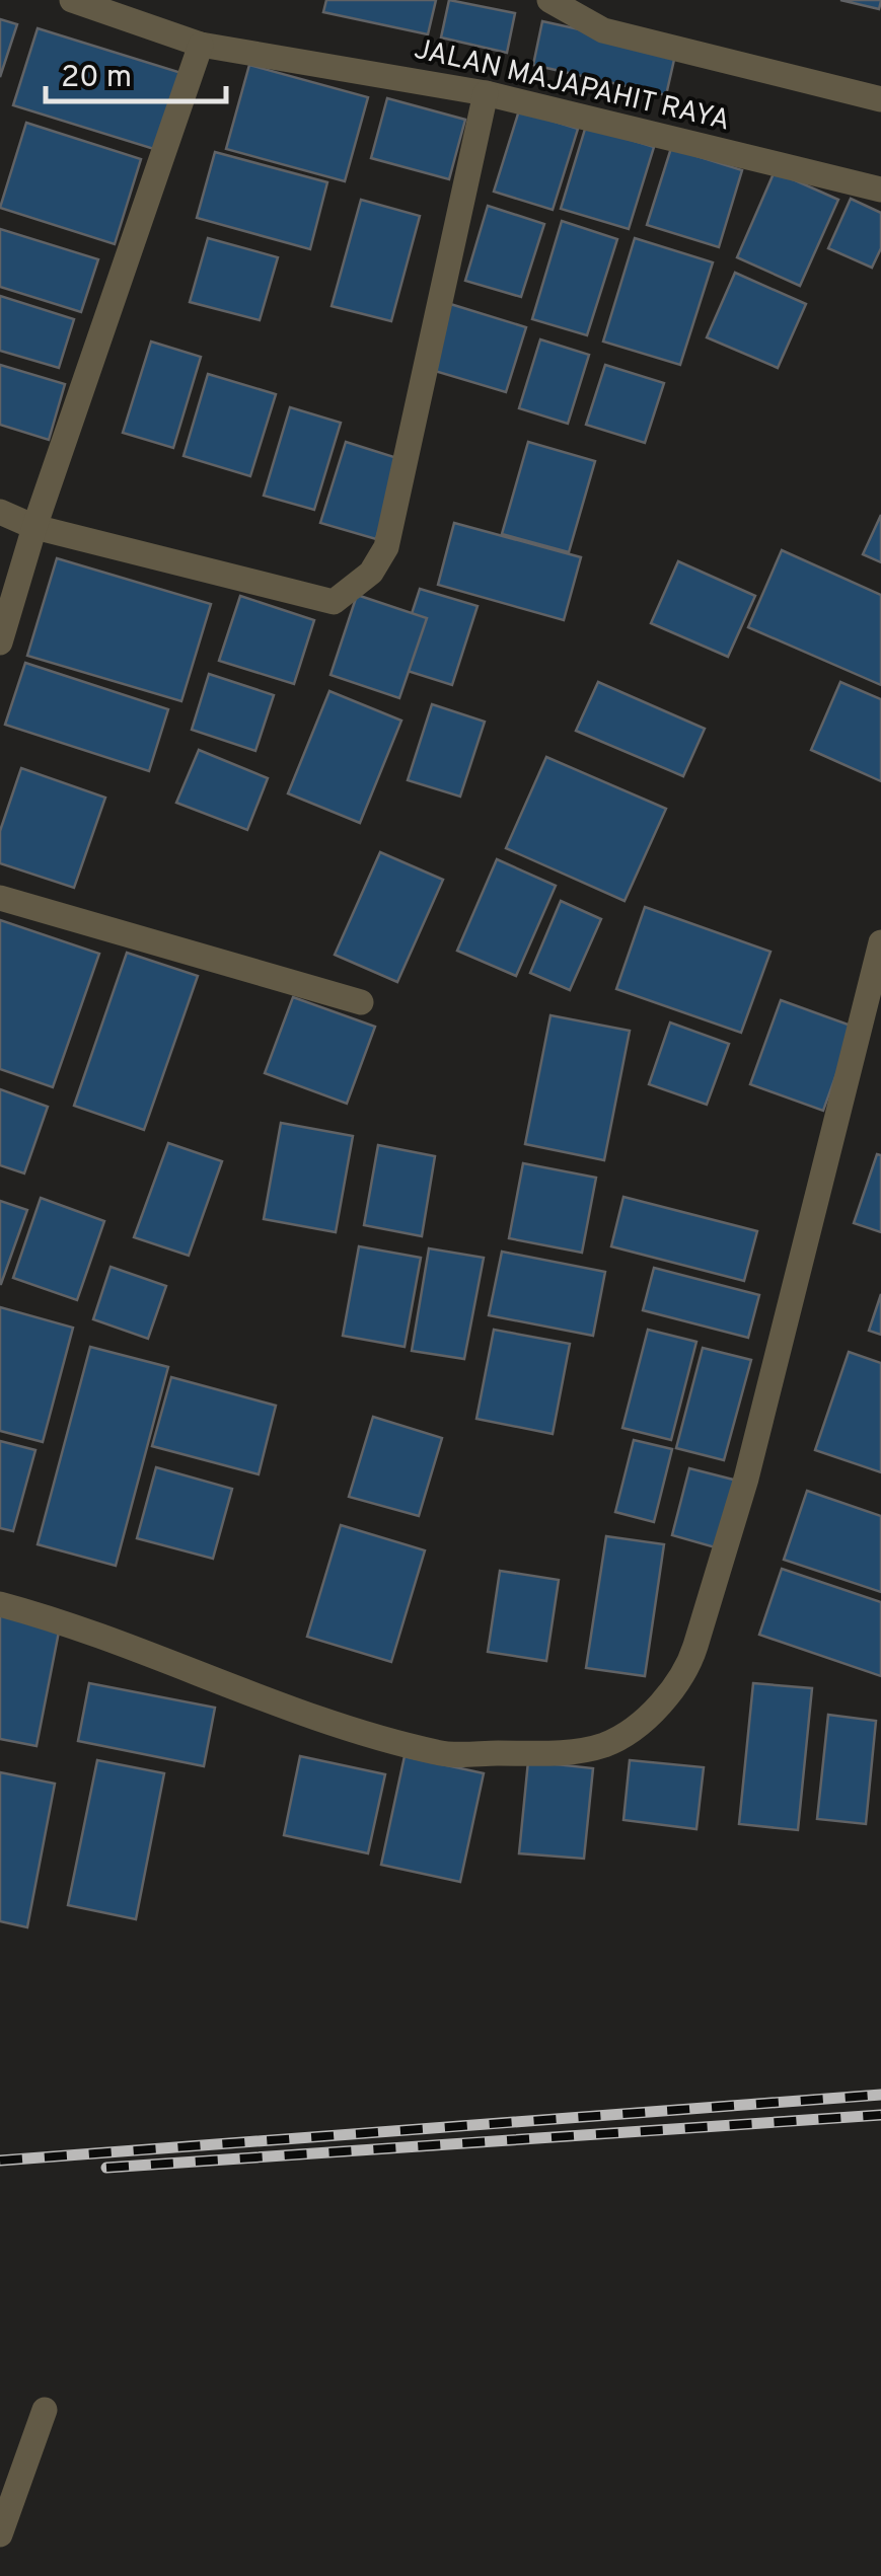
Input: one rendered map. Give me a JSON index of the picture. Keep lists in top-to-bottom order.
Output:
{
  "streets": {
    "street": ["JALAN MAJAPAHIT RAYA"]
  },
  "scale_bar": "20 m"
}
